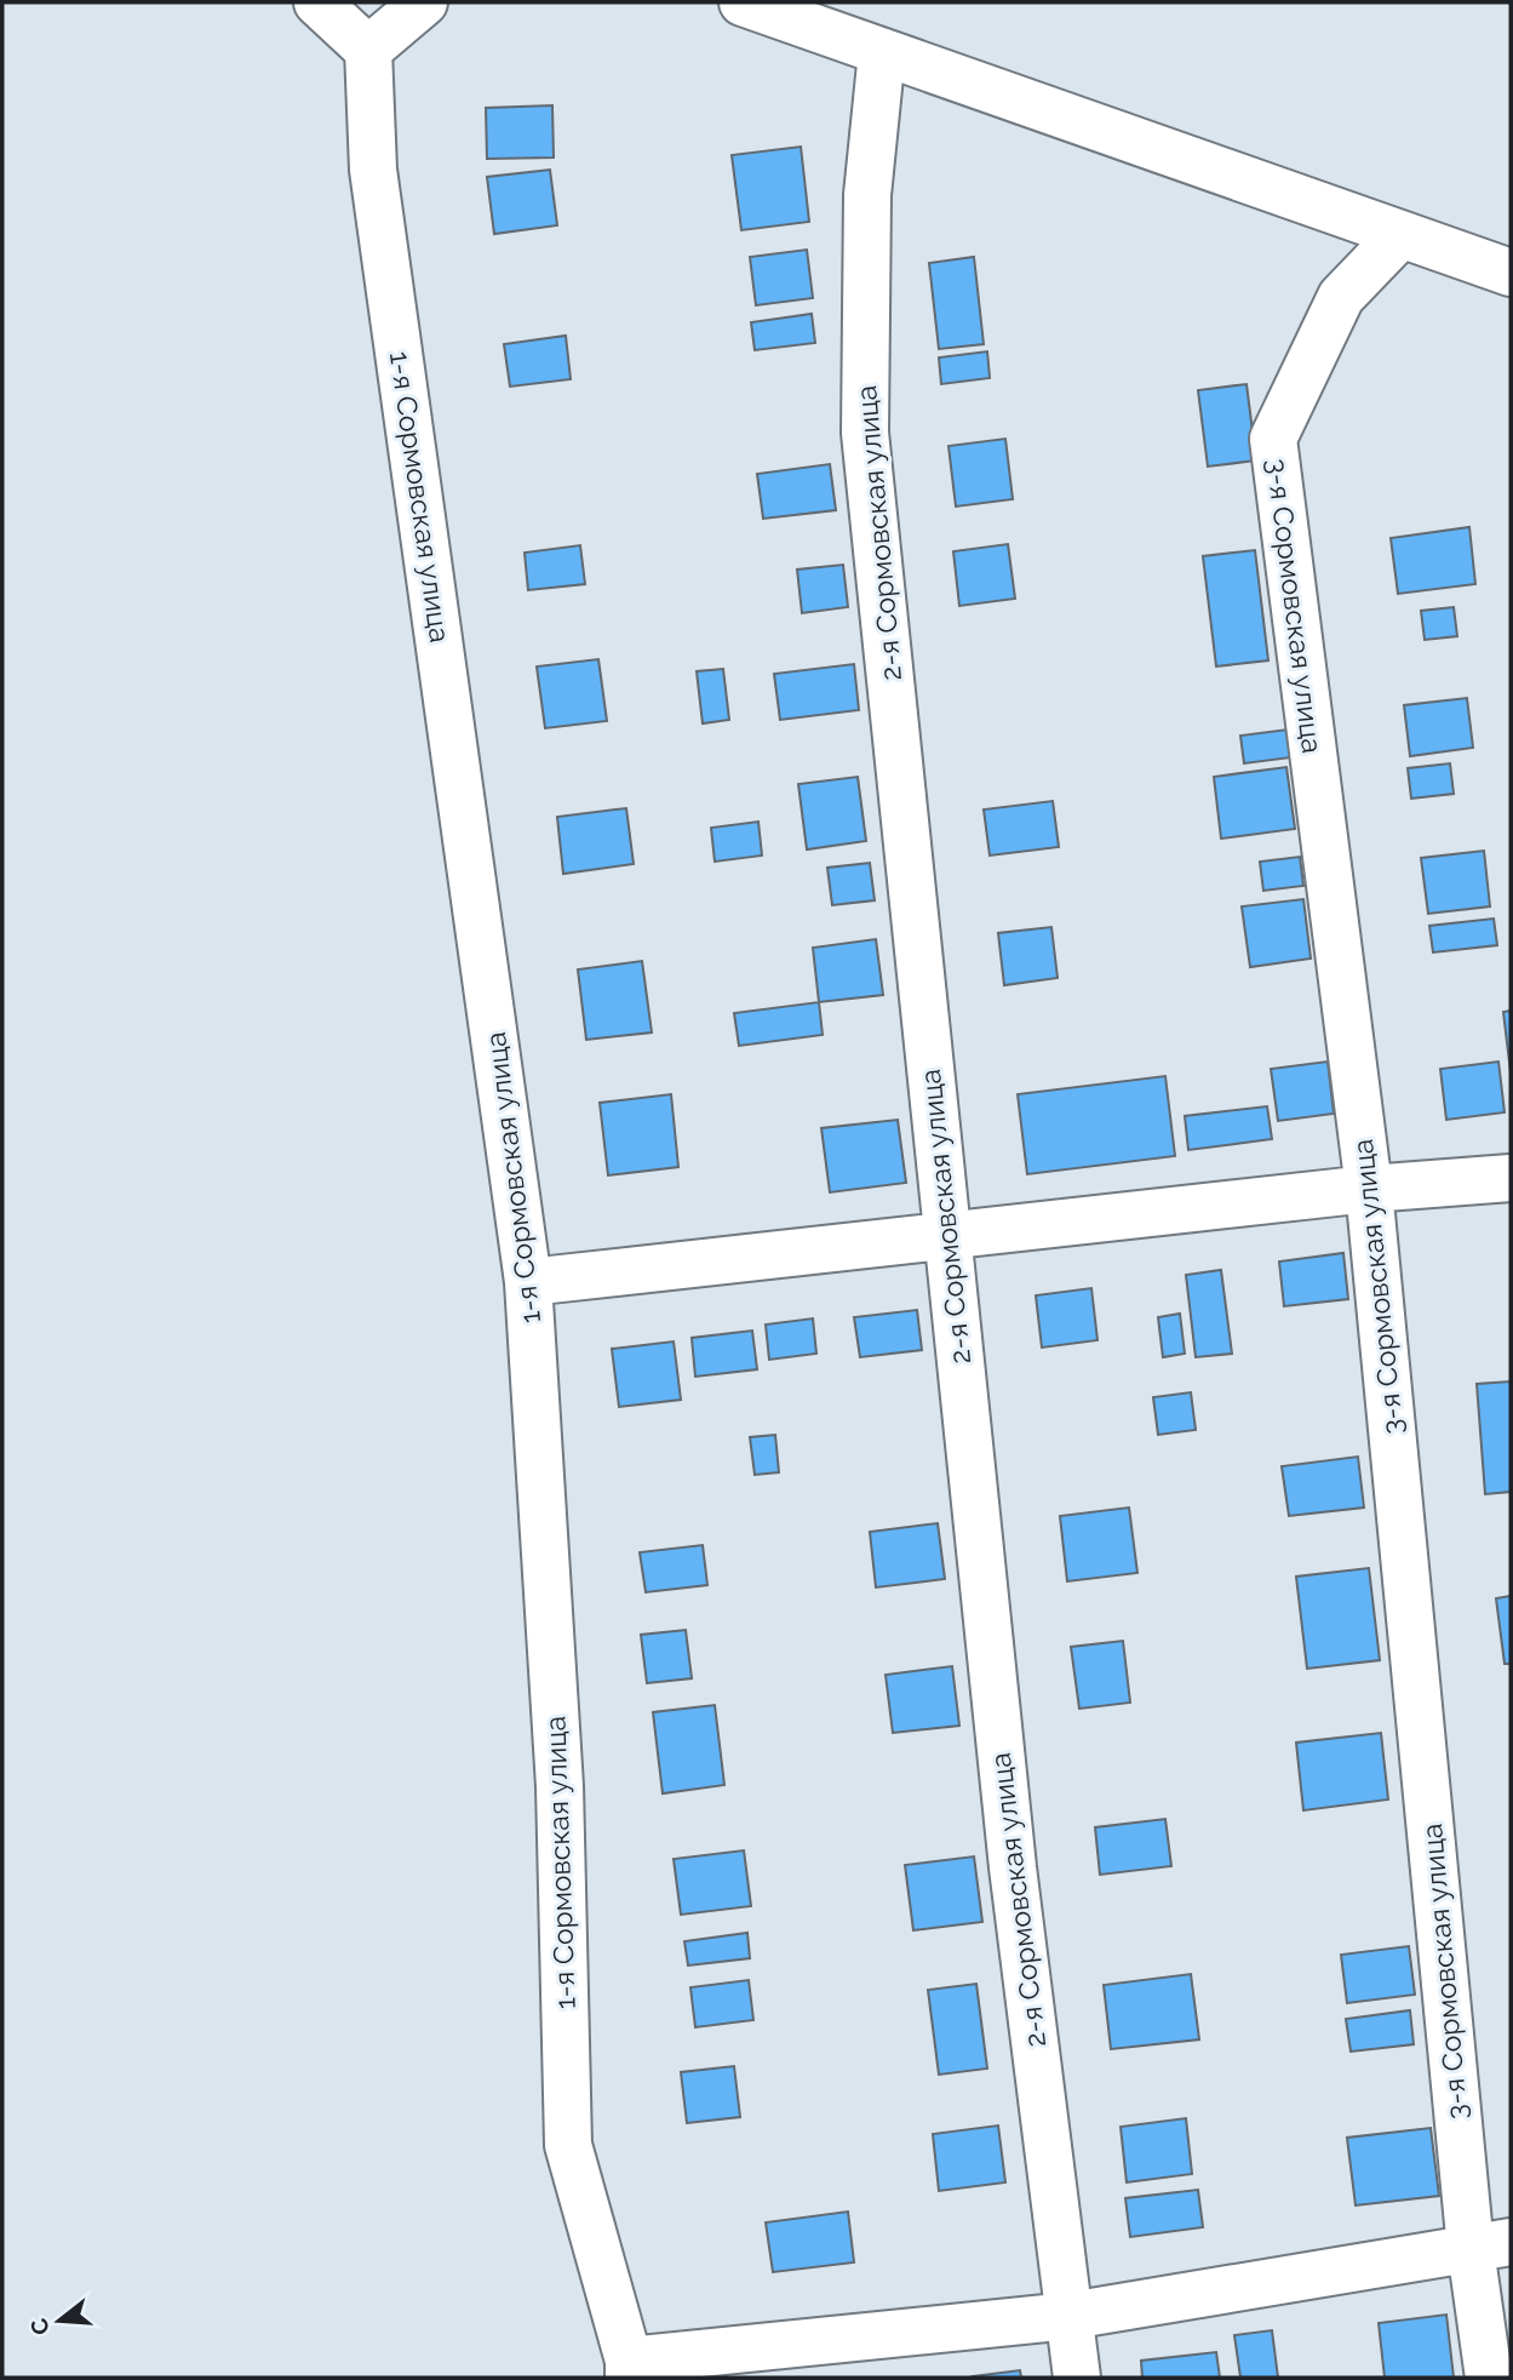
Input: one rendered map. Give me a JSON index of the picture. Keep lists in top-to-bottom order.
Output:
{
  "streets": {
    "street": ["1-я Сормовская улица", "2-я Сормовская улица", "3-я Сормовская улица"]
  },
  "north": "left"
}
